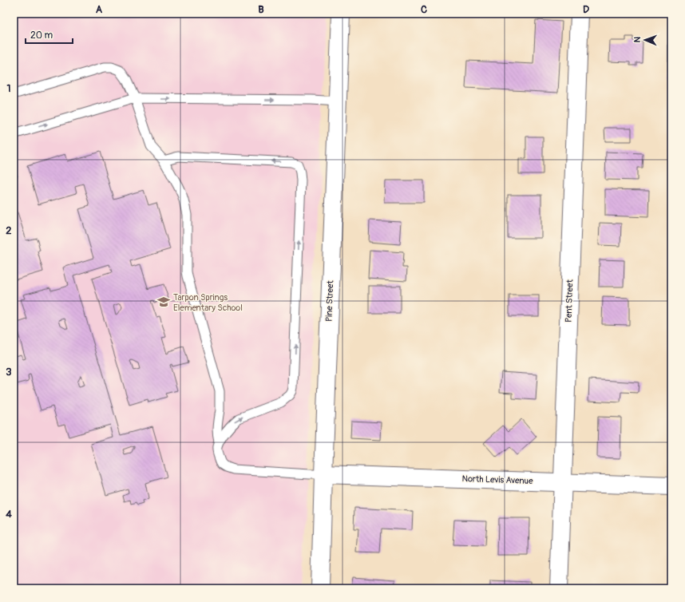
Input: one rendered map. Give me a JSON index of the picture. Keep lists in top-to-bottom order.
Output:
{
  "streets": {
    "street": ["Pine Street", "Pent Street", "North Levis Avenue"]
  },
  "crossings": [
    ["Pine Street", "North Levis Avenue"],
    ["Pent Street", "North Levis Avenue"]
  ],
  "places": {
    "school or university": ["Tarpon Springs Elementary School"]
  },
  "scale_bar": "20 m",
  "north": "left",
  "grid": {
    "columns": [
      "A",
      "B",
      "C",
      "D"
    ],
    "rows": [
      "1",
      "2",
      "3",
      "4"
    ]
  }
}
